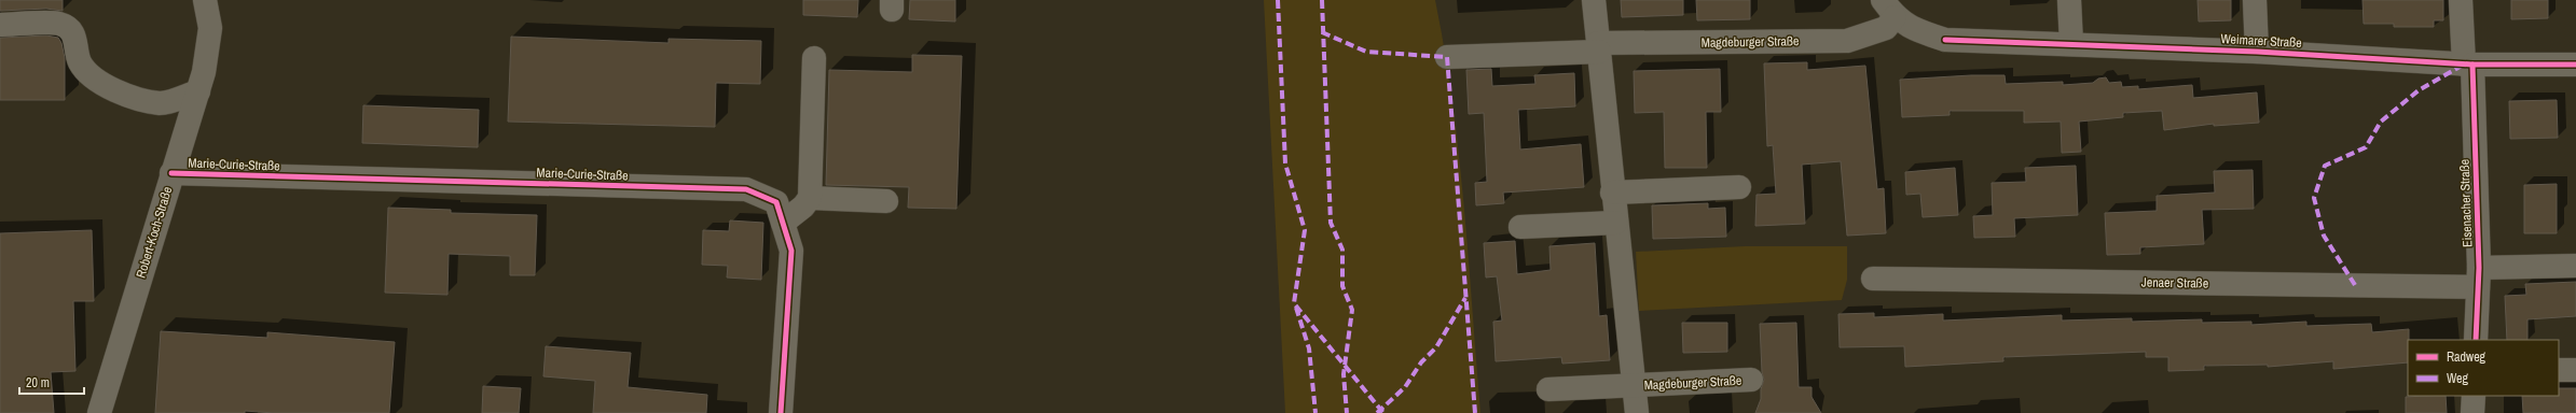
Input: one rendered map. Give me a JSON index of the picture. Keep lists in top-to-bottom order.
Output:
{
  "streets": {
    "street": [
      "Weimarer Straße",
      "Magdeburger Straße",
      "Marie-Curie-Straße",
      "Eisenacher Straße",
      "Robert-Koch-Straße",
      "Jenaer Straße"
    ]
  },
  "crossings": [
    ["Weimarer Straße", "Magdeburger Straße"],
    ["Weimarer Straße", "Eisenacher Straße"],
    ["Marie-Curie-Straße", "Robert-Koch-Straße"],
    ["Eisenacher Straße", "Jenaer Straße"]
  ],
  "legend": ["Radweg", "Weg"],
  "scale_bar": "20 m"
}
